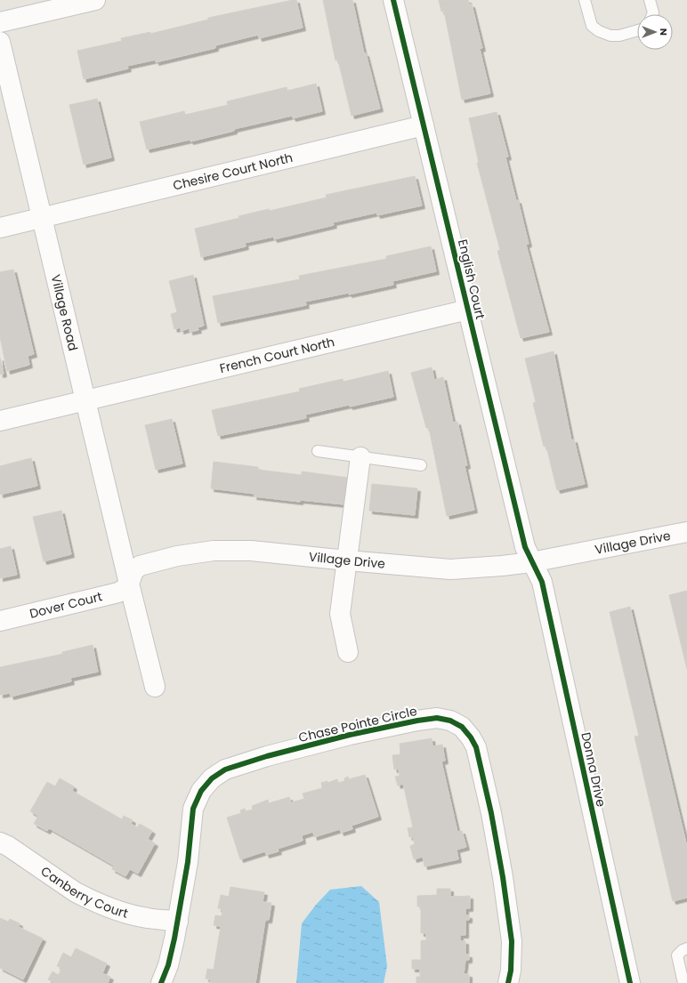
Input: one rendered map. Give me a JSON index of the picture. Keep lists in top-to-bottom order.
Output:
{
  "streets": {
    "street": [
      "Chesire Court North",
      "English Court",
      "Village Road",
      "French Court North",
      "Village Drive",
      "Dover Court",
      "Chase Pointe Circle",
      "Donna Drive",
      "Canberry Court"
    ]
  },
  "crossings": [
    ["Chesire Court North", "English Court"],
    ["Chesire Court North", "Village Road"],
    ["English Court", "French Court North"],
    ["English Court", "Village Drive"],
    ["English Court", "Donna Drive"],
    ["Village Road", "French Court North"],
    ["Village Road", "Village Drive"],
    ["Village Road", "Dover Court"],
    ["Village Drive", "Dover Court"],
    ["Village Drive", "Donna Drive"],
    ["Chase Pointe Circle", "Canberry Court"]
  ],
  "north": "right"
}
